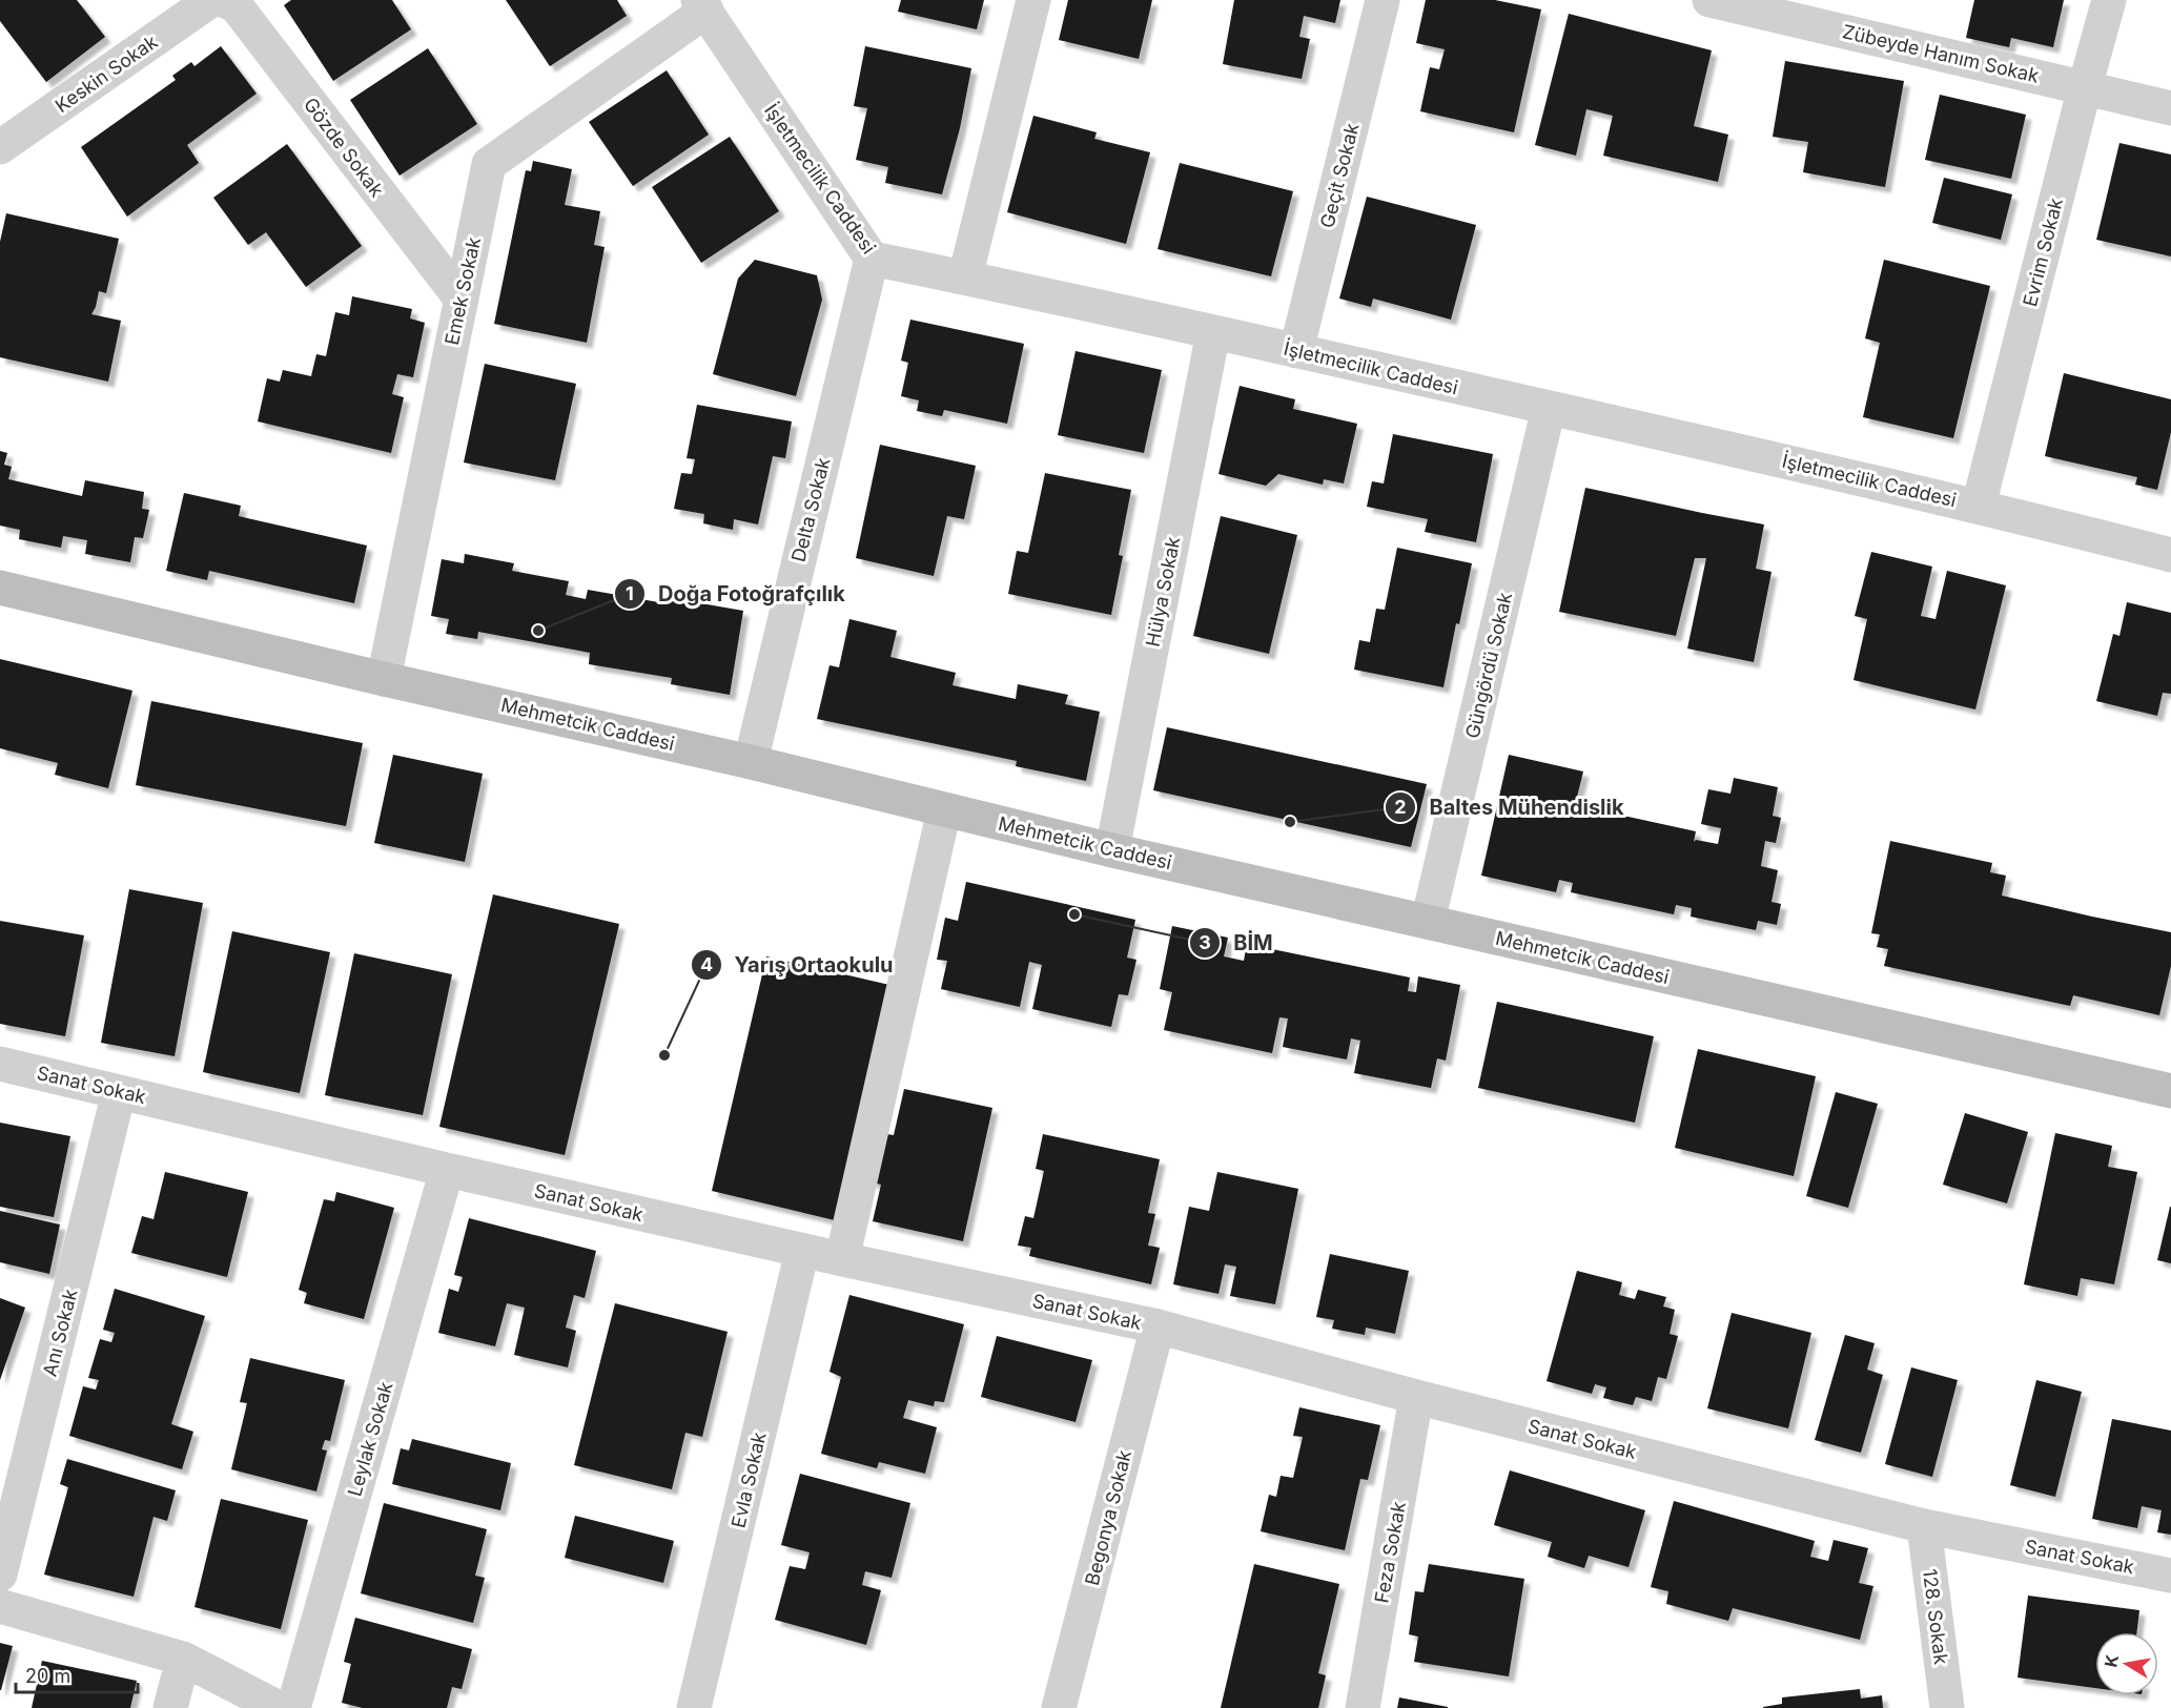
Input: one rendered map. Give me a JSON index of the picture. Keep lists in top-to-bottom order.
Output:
{
  "streets": {
    "main road": ["Mehmetcik Caddesi"],
    "street": [
      "Zübeyde Hanım Sokak",
      "Keskin Sokak",
      "Gözde Sokak",
      "Geçit Sokak",
      "İşletmecilik Caddesi",
      "Evrim Sokak",
      "Emek Sokak",
      "Delta Sokak",
      "Hülya Sokak",
      "Güngördü Sokak",
      "Sanat Sokak",
      "Anı Sokak",
      "Leylak Sokak",
      "Evla Sokak",
      "Begonya Sokak",
      "Feza Sokak",
      "128. Sokak"
    ]
  },
  "crossings": [
    ["Zübeyde Hanım Sokak", "Evrim Sokak"],
    ["Gözde Sokak", "Emek Sokak"],
    ["Geçit Sokak", "İşletmecilik Caddesi"],
    ["İşletmecilik Caddesi", "Evrim Sokak"],
    ["İşletmecilik Caddesi", "Emek Sokak"],
    ["İşletmecilik Caddesi", "Delta Sokak"],
    ["İşletmecilik Caddesi", "Hülya Sokak"],
    ["İşletmecilik Caddesi", "Güngördü Sokak"],
    ["Emek Sokak", "Mehmetcik Caddesi"],
    ["Delta Sokak", "Mehmetcik Caddesi"],
    ["Hülya Sokak", "Mehmetcik Caddesi"],
    ["Güngördü Sokak", "Mehmetcik Caddesi"],
    ["Sanat Sokak", "Anı Sokak"],
    ["Sanat Sokak", "Leylak Sokak"],
    ["Sanat Sokak", "Evla Sokak"],
    ["Sanat Sokak", "Begonya Sokak"],
    ["Sanat Sokak", "Feza Sokak"],
    ["Sanat Sokak", "128. Sokak"]
  ],
  "places": [
    "Doğa Fotoğrafçılık",
    "Baltes Mühendislik",
    "BİM",
    "Yarış Ortaokulu"
  ],
  "scale_bar": "20 m",
  "north": "left"
}
